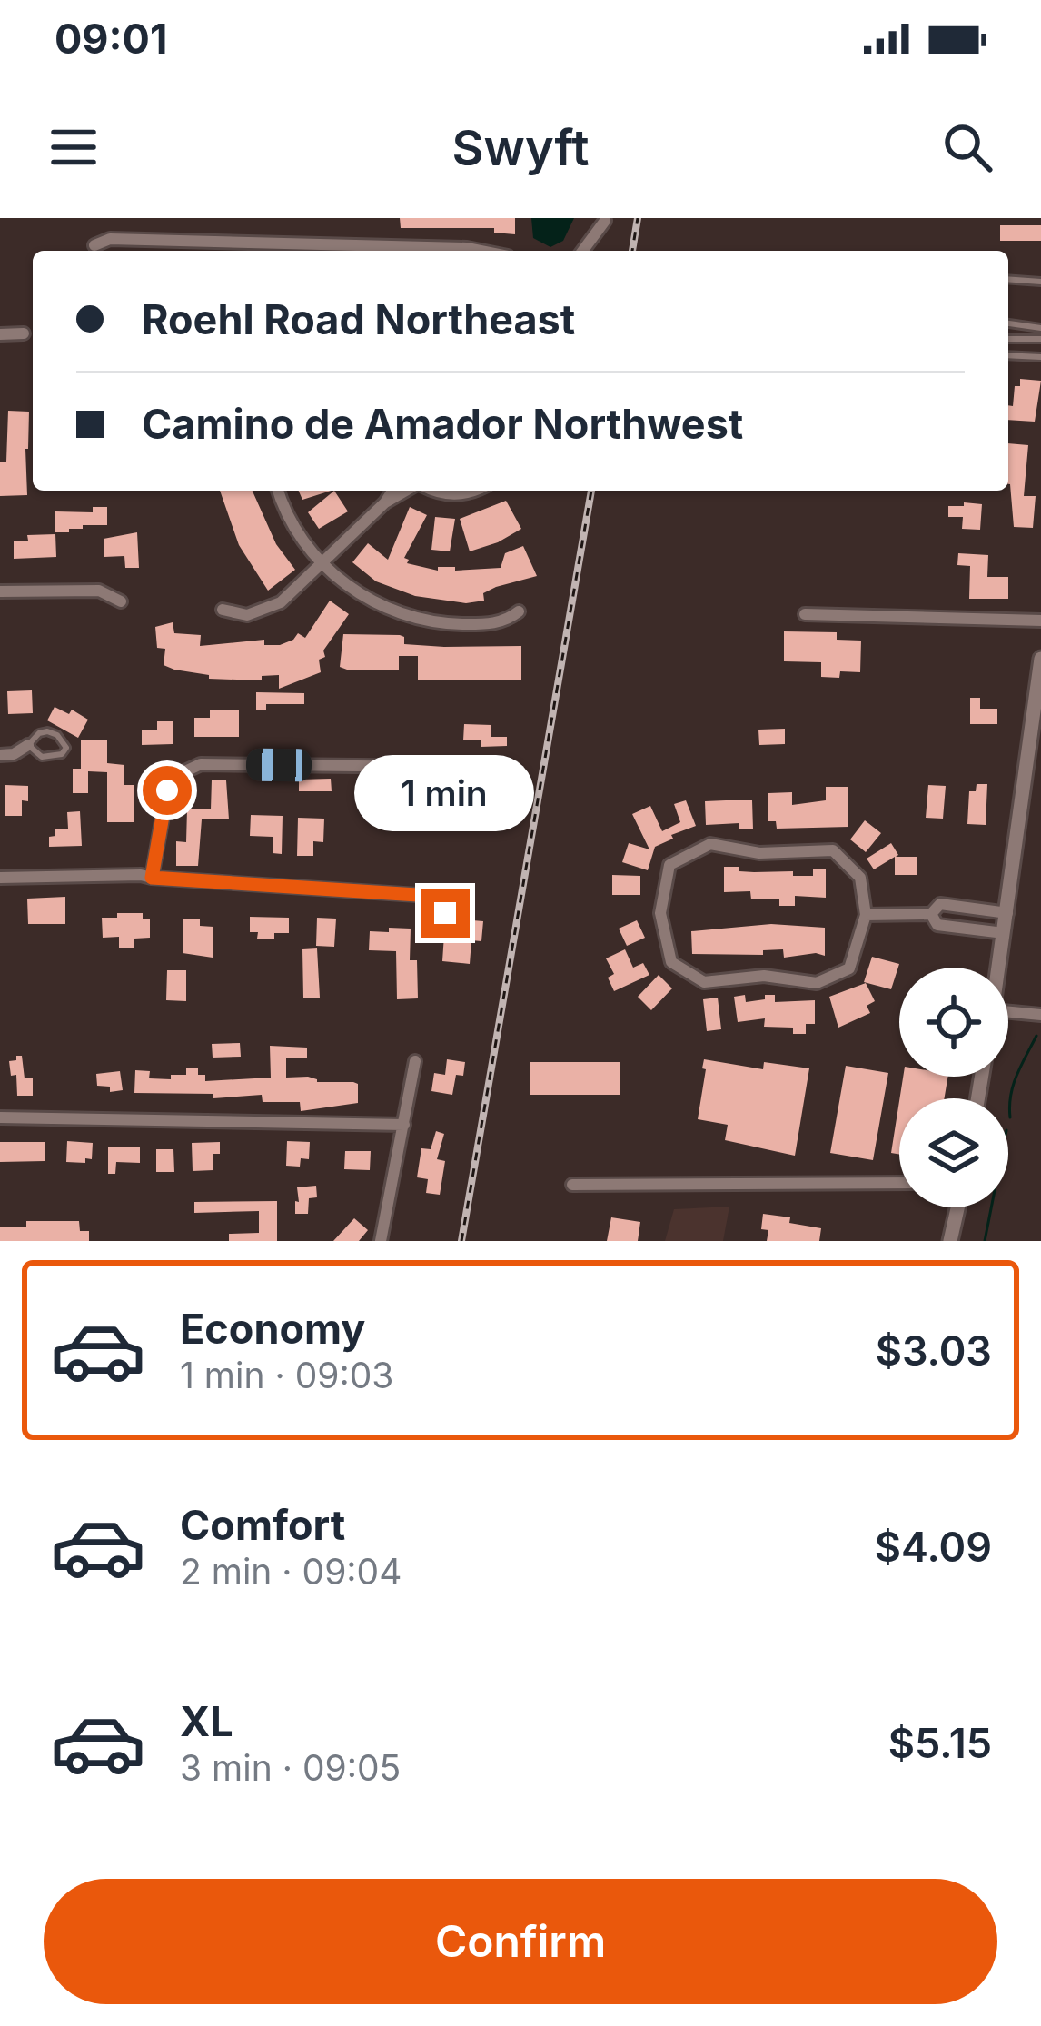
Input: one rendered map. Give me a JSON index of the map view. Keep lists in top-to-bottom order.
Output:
{
  "page": {
    "status": "09:01",
    "header": "Swyft",
    "banner": ["Roehl Road Northeast", "Camino de Amador Northwest"],
    "bubble": "1 min",
    "list": [
      {
        "name": "Economy",
        "note": "1 min · 09:03",
        "value": "$3.03"
      },
      {
        "name": "Comfort",
        "note": "2 min · 09:04",
        "value": "$4.09"
      },
      {
        "name": "XL",
        "note": "3 min · 09:05",
        "value": "$5.15"
      }
    ],
    "buttons": "Confirm"
  }
}
